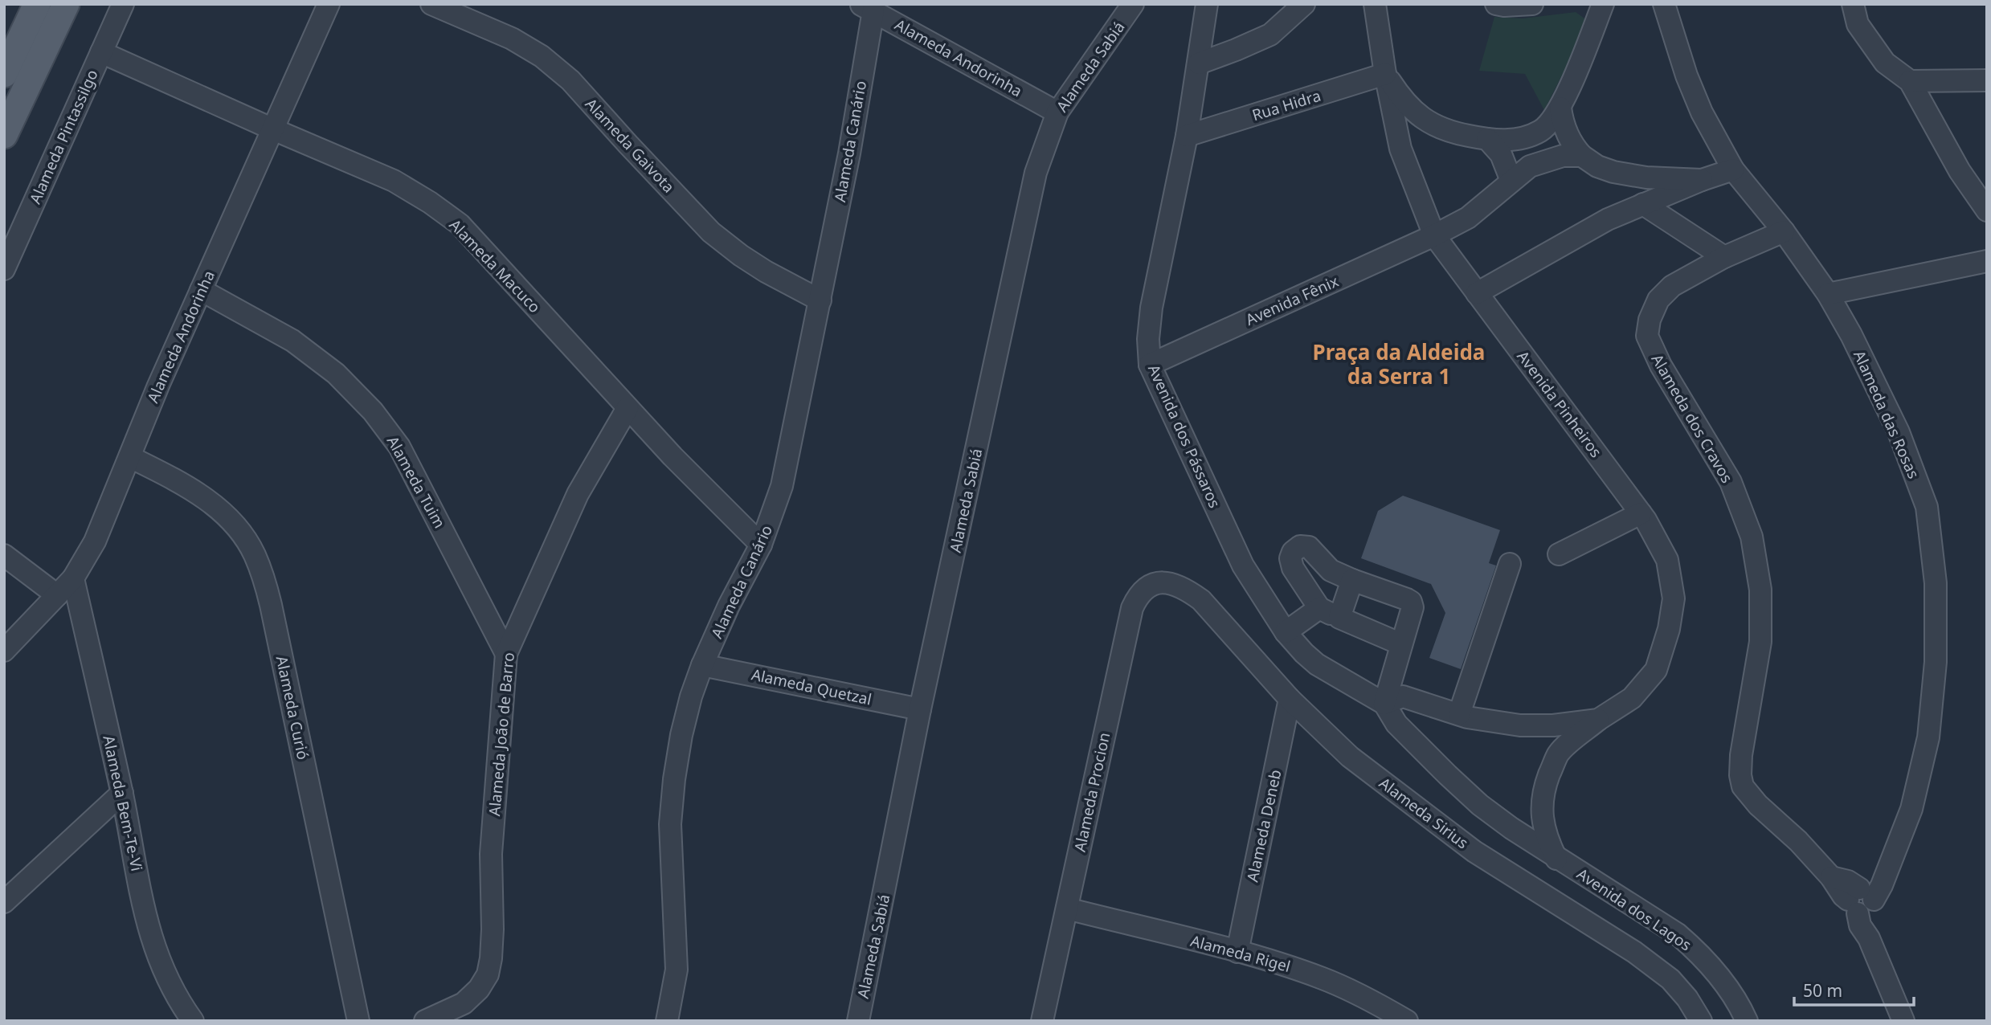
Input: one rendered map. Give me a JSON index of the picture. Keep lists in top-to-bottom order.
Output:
{
  "streets": {
    "street": [
      "Alameda Andorinha",
      "Alameda Sabiá",
      "Rua Hidra",
      "Alameda Pintassilgo",
      "Alameda Canário",
      "Alameda Gaivota",
      "Alameda Macuco",
      "Avenida Fênix",
      "Avenida Pinheiros",
      "Alameda das Rosas",
      "Alameda dos Cravos",
      "Avenida dos Pássaros",
      "Alameda Tuim",
      "Alameda Quetzal",
      "Alameda Curió",
      "Alameda João de Barro",
      "Alameda Procion",
      "Alameda Bem-Te-Vi",
      "Alameda Sirius",
      "Alameda Deneb",
      "Avenida dos Lagos",
      "Alameda Rigel"
    ]
  },
  "crossings": [
    ["Alameda Andorinha", "Alameda Sabiá"],
    ["Alameda Andorinha", "Alameda Canário"],
    ["Alameda Andorinha", "Alameda Macuco"],
    ["Alameda Andorinha", "Alameda Tuim"],
    ["Alameda Andorinha", "Alameda Curió"],
    ["Alameda Andorinha", "Alameda Bem-Te-Vi"],
    ["Alameda Sabiá", "Alameda Quetzal"],
    ["Rua Hidra", "Avenida Pinheiros"],
    ["Rua Hidra", "Avenida dos Pássaros"],
    ["Alameda Pintassilgo", "Alameda Macuco"],
    ["Alameda Canário", "Alameda Gaivota"],
    ["Alameda Canário", "Alameda Macuco"],
    ["Alameda Canário", "Alameda Quetzal"],
    ["Alameda Macuco", "Alameda João de Barro"],
    ["Avenida Fênix", "Avenida Pinheiros"],
    ["Avenida Fênix", "Avenida dos Pássaros"],
    ["Avenida Pinheiros", "Avenida dos Pássaros"],
    ["Avenida Pinheiros", "Avenida dos Lagos"],
    ["Alameda das Rosas", "Alameda dos Cravos"],
    ["Avenida dos Pássaros", "Avenida dos Lagos"],
    ["Alameda Tuim", "Alameda João de Barro"],
    ["Alameda Procion", "Alameda Sirius"],
    ["Alameda Procion", "Alameda Rigel"],
    ["Alameda Sirius", "Alameda Deneb"],
    ["Alameda Deneb", "Alameda Rigel"]
  ],
  "districts": ["Praça da Aldeida da Serra 1"],
  "scale_bar": "50 m"
}
